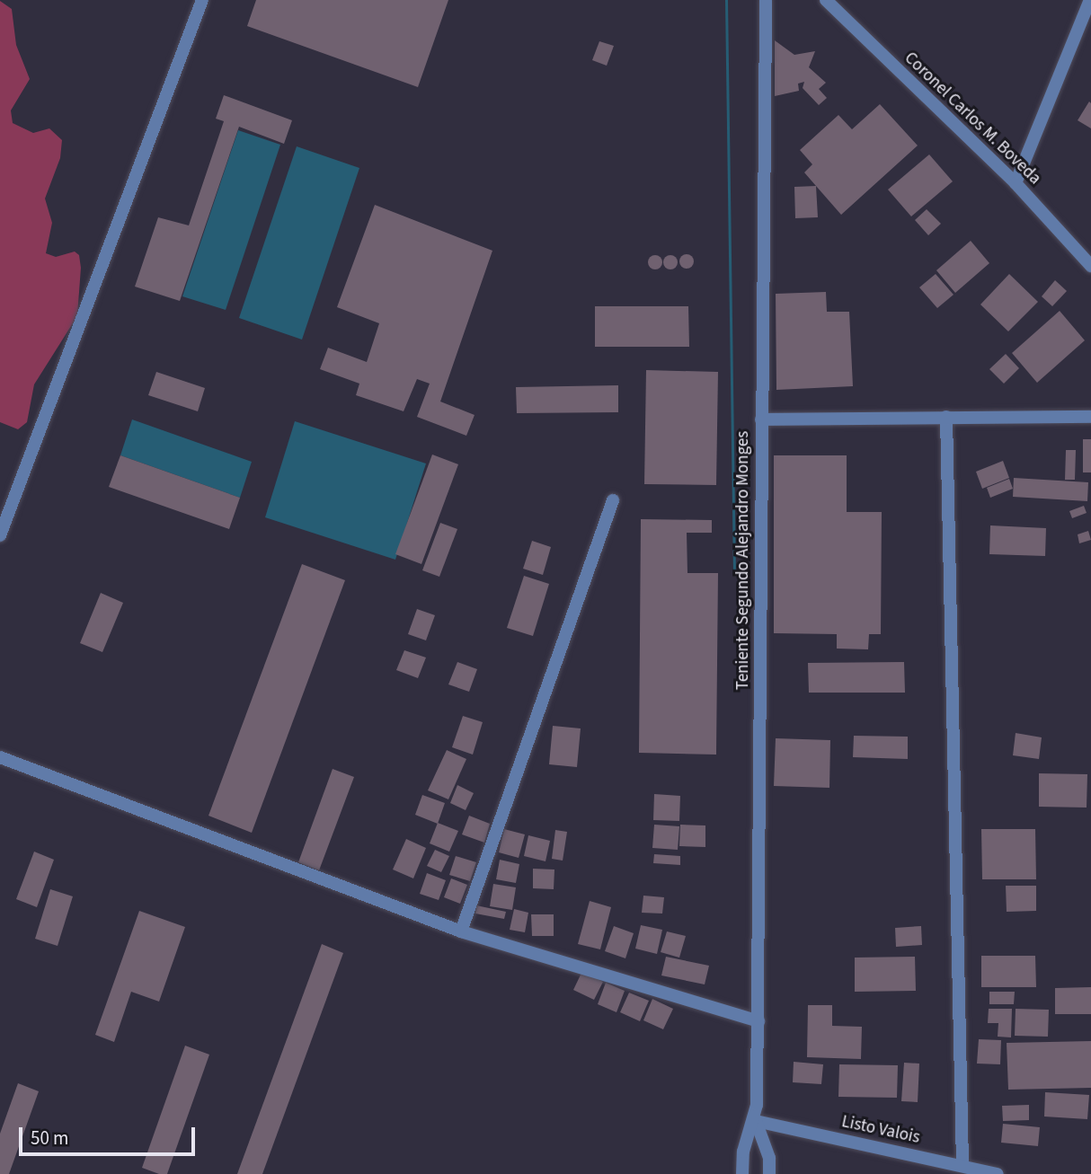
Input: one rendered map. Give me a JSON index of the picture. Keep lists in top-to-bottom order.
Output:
{
  "streets": {
    "street": ["Coronel Carlos M. Boveda", "Teniente Segundo Alejandro Monges", "Listo Valois"]
  },
  "crossings": [
    ["Teniente Segundo Alejandro Monges", "Listo Valois"]
  ],
  "scale_bar": "50 m"
}
